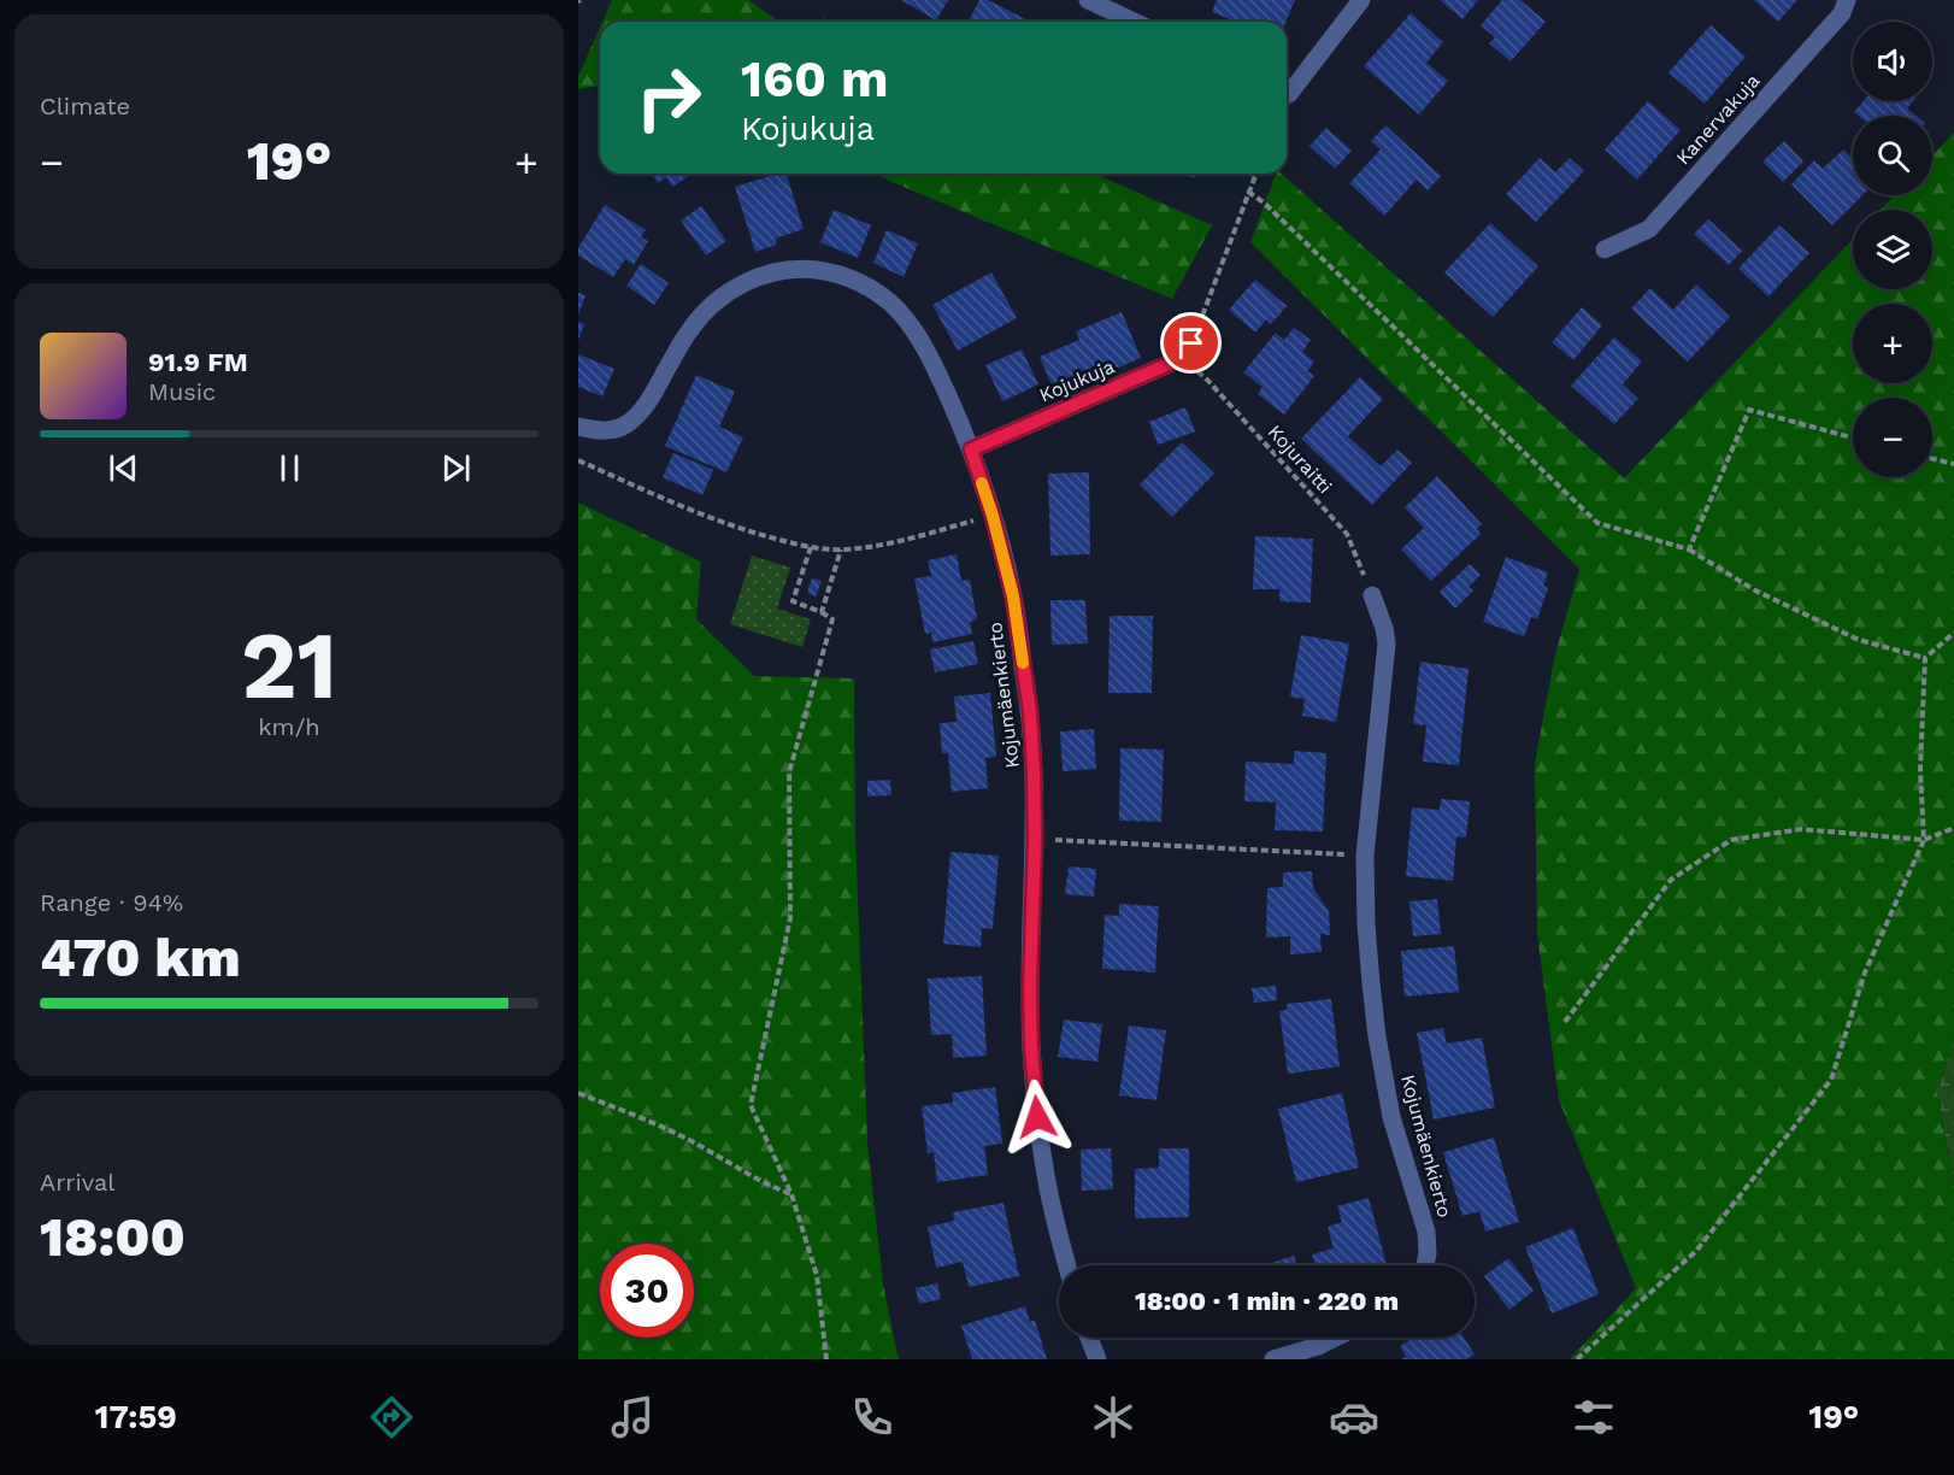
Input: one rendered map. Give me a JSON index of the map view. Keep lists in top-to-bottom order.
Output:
{
  "streets": {
    "street": ["Kanervakuja", "Kojukuja", "Kojumäenkierto"],
    "path": ["Kojuraitti"]
  },
  "crossings": [
    ["Kojukuja", "Kojuraitti"],
    ["Kojukuja", "Kojumäenkierto"],
    ["Kojuraitti", "Kojumäenkierto"]
  ],
  "page": {
    "tile": [
      "Climate",
      ["21", "km/h"],
      ["Range · 94%", "470 km"],
      ["Arrival", "18:00"]
    ],
    "map_buttons": ["+", "−"],
    "turn": ["160 m", "Kojukuja"],
    "heat": ["−", "19°", "+"],
    "song": ["91.9 FM", "Music"],
    "limit": "30",
    "trip": "18:00 · 1 min · 220 m",
    "tabs": ["17:59", "19°"]
  }
}
